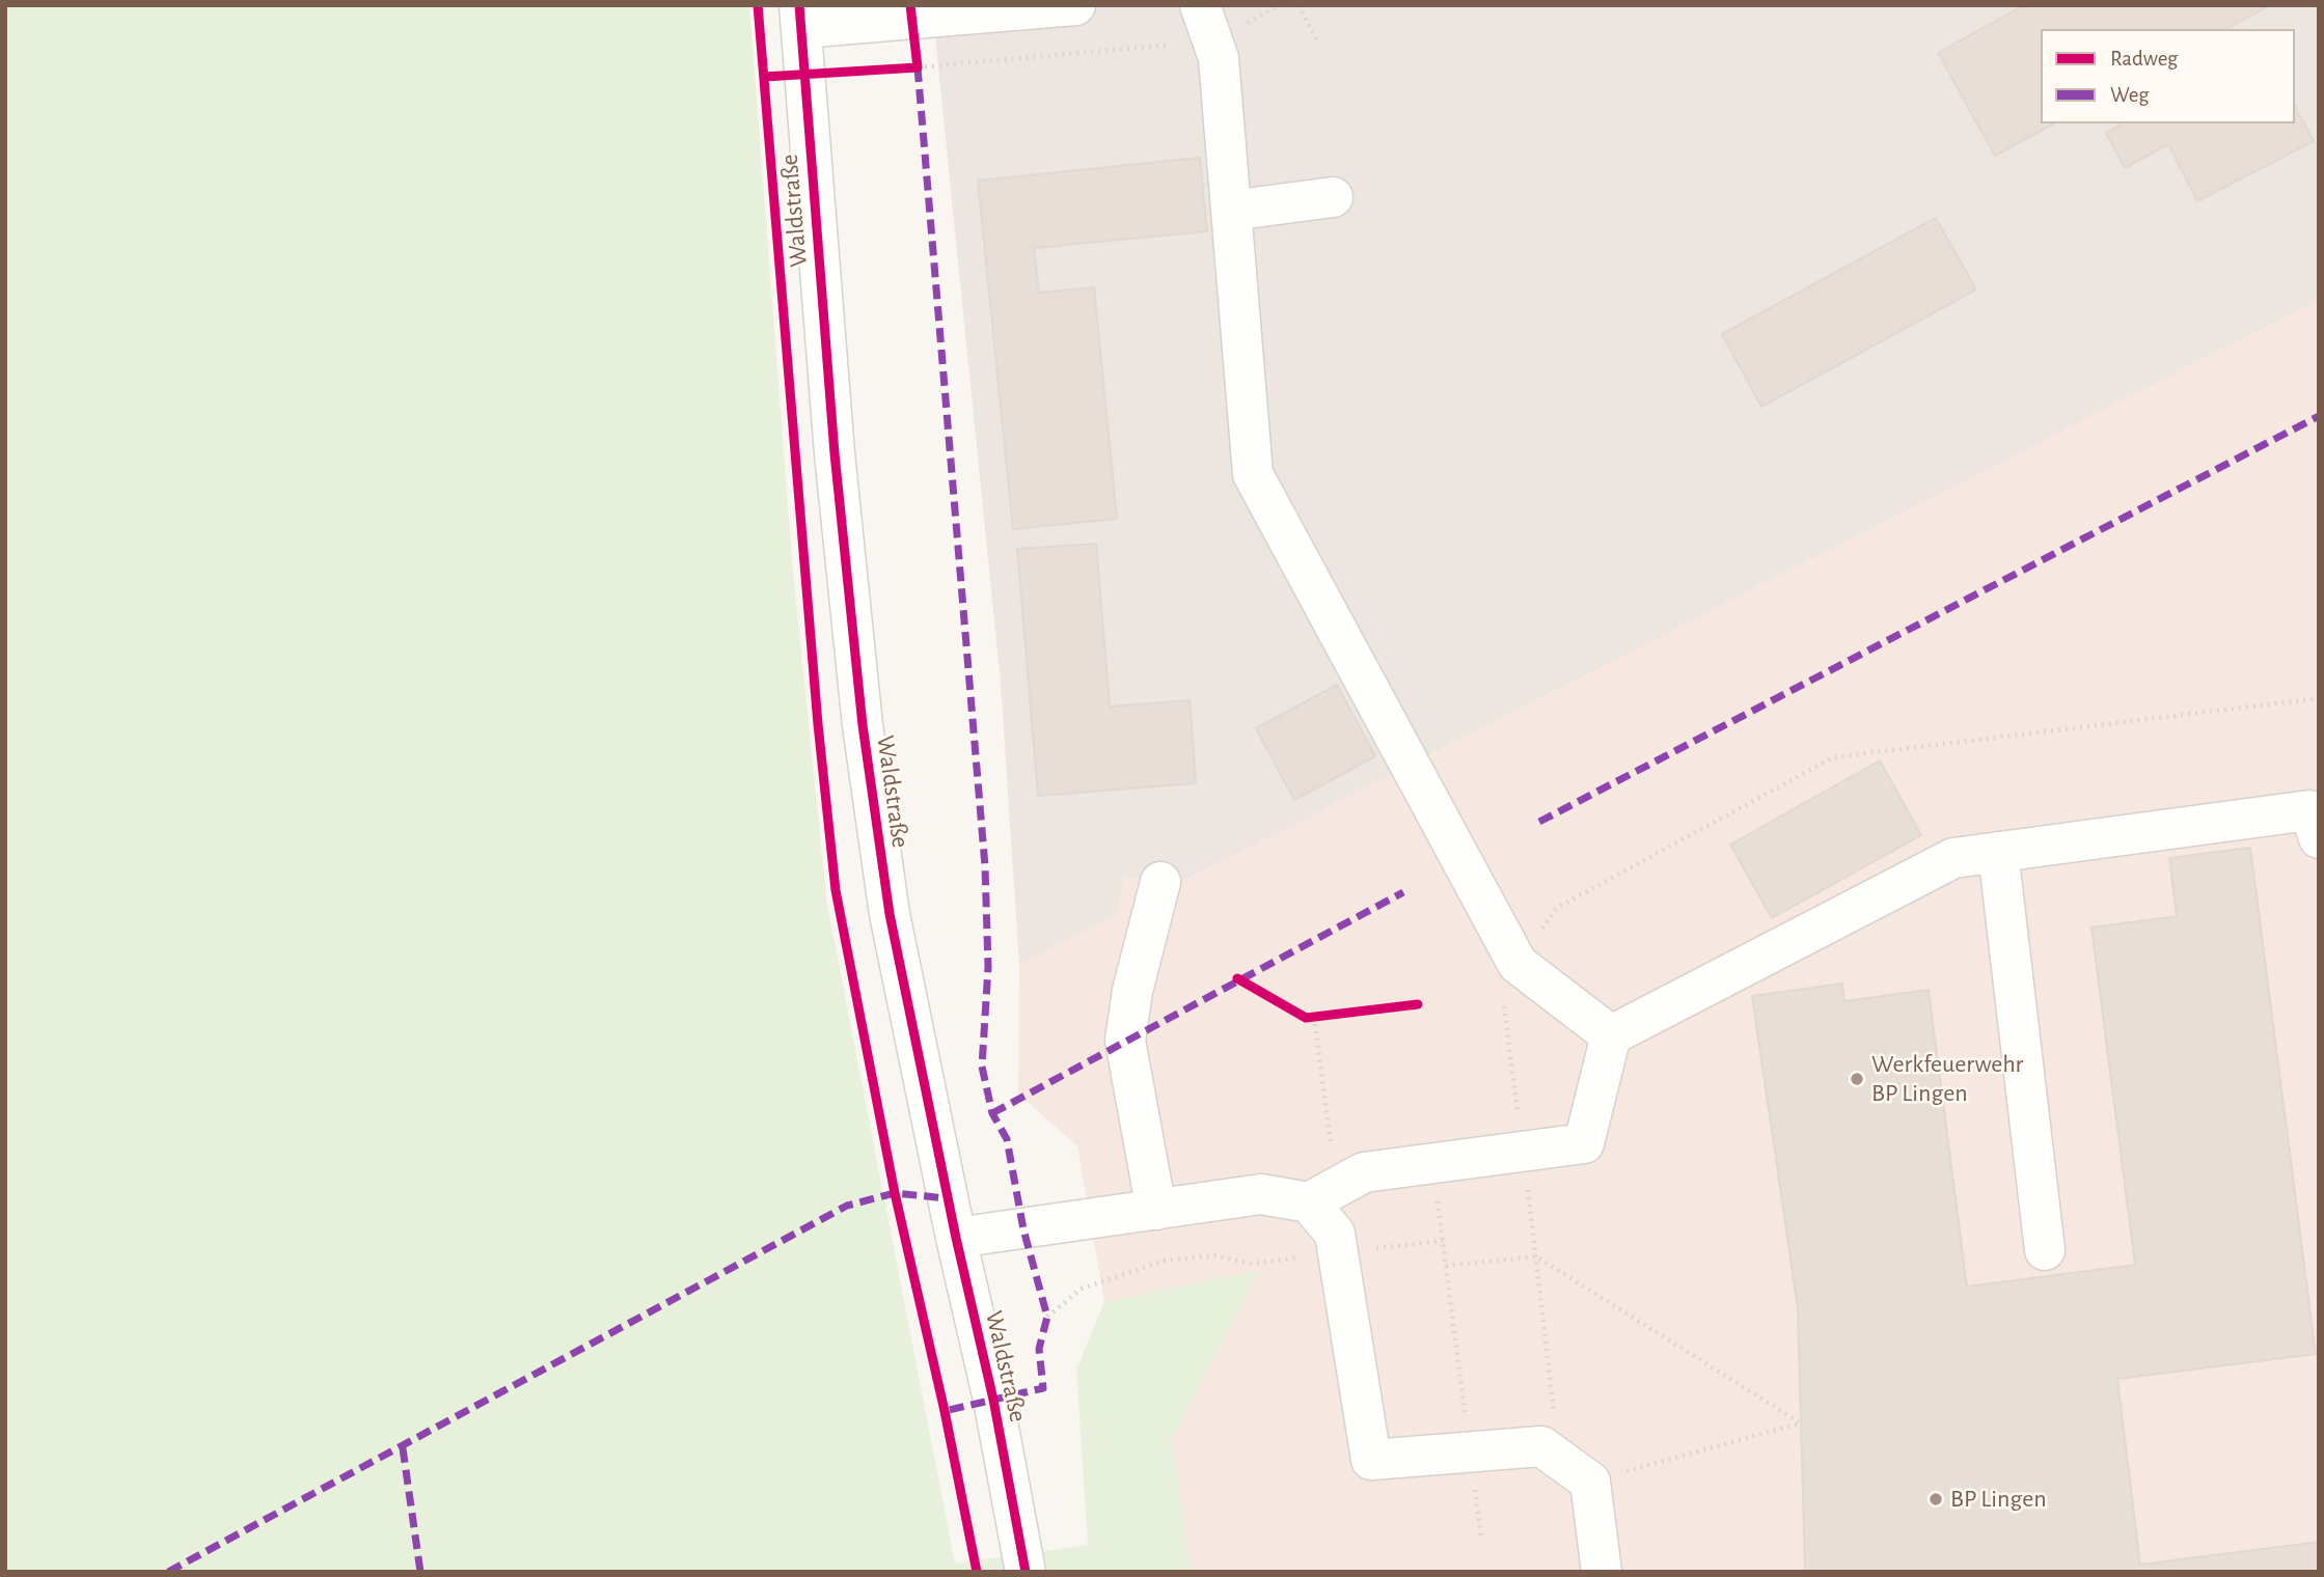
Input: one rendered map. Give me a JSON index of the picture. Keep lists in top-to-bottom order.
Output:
{
  "streets": {
    "street": ["Waldstraße"]
  },
  "places": ["Werkfeuerwehr BP Lingen", "BP Lingen"],
  "legend": ["Radweg", "Weg"]
}
